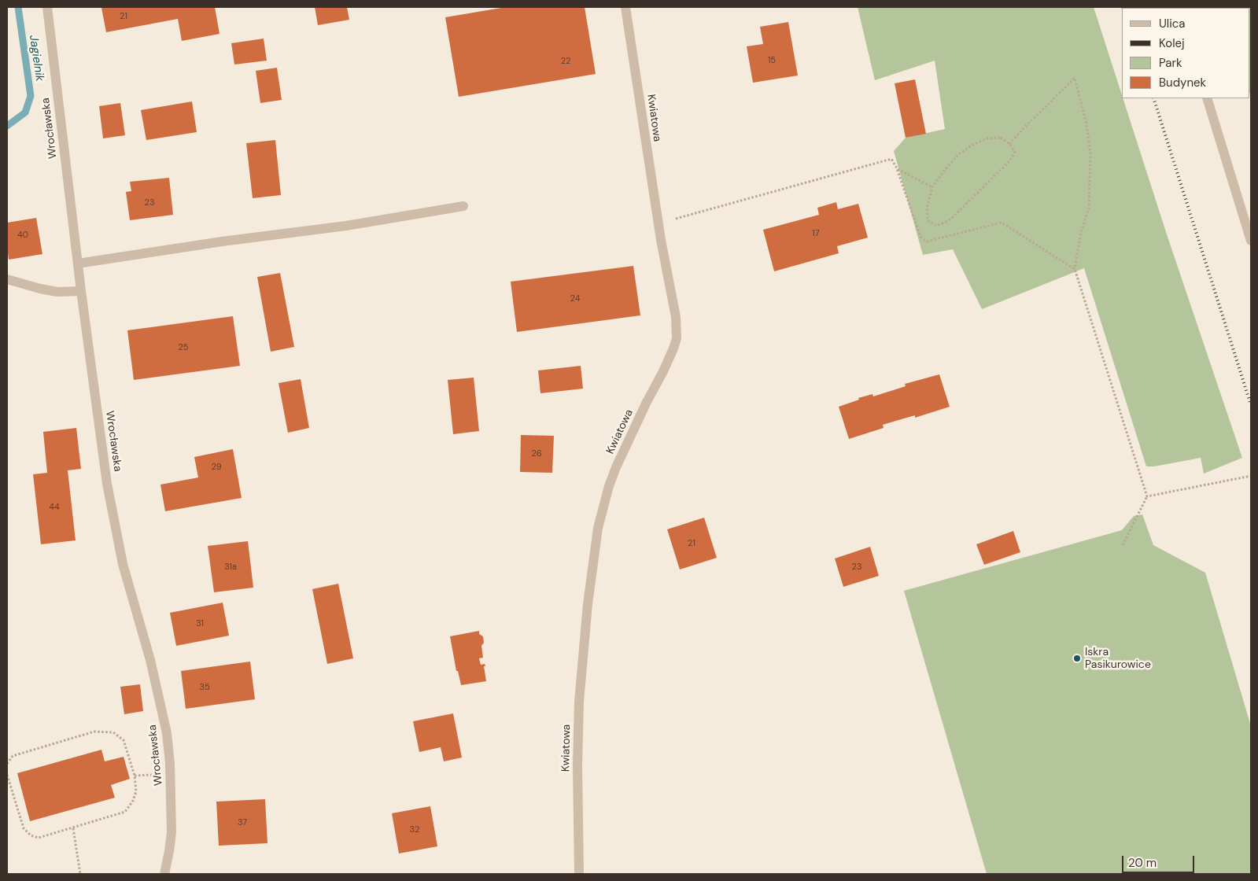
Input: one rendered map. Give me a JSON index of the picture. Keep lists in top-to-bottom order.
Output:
{
  "streets": {
    "street": ["Kwiatowa", "Wrocławska"]
  },
  "water": ["Jagielnik"],
  "places": ["Iskra Pasikurowice"],
  "house_numbers": [
    "21",
    "15",
    "22",
    "23",
    "17",
    "40",
    "24",
    "25",
    "26",
    "29",
    "44",
    "21",
    "31a",
    "23",
    "31",
    "35",
    "37",
    "32"
  ],
  "legend": [
    "Ulica",
    "Kolej",
    "Park",
    "Budynek"
  ],
  "scale_bar": "20 m"
}
